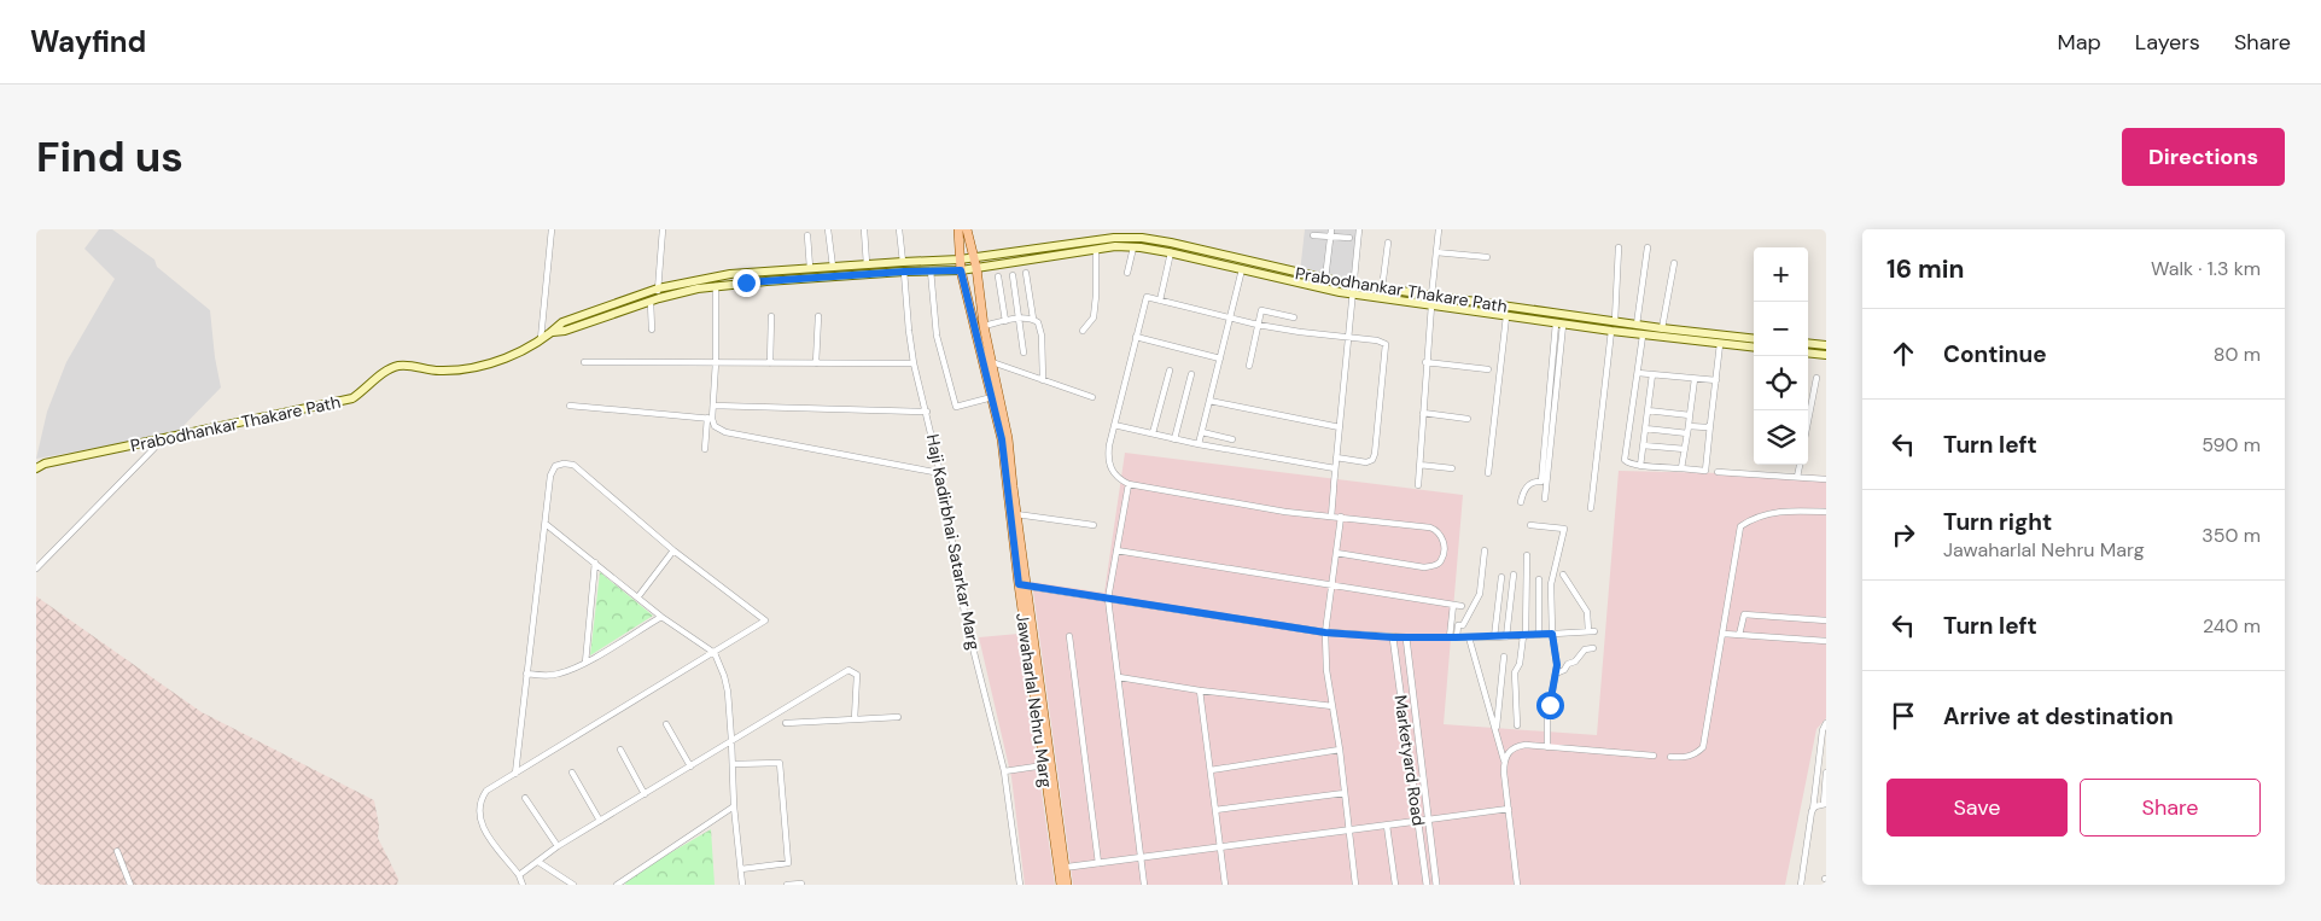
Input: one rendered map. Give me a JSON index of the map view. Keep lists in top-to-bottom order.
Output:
{
  "streets": {
    "main road": ["Prabodhankar Thakare Path", "Jawaharlal Nehru Marg"],
    "street": ["Haji Kadirbhai Satarkar Marg", "Marketyard Road"]
  },
  "crossings": [
    ["Prabodhankar Thakare Path", "Haji Kadirbhai Satarkar Marg"],
    ["Prabodhankar Thakare Path", "Jawaharlal Nehru Marg"]
  ],
  "page": {
    "header": "Wayfind",
    "nav": ["Map", "Layers", "Share"],
    "buttons": [
      "Directions",
      ["Save", "Share"]
    ],
    "title": "Find us",
    "heading": ["16 min", "Walk · 1.3 km"],
    "map_buttons": ["+", "−"],
    "list": [
      ["Continue", "80 m"],
      ["Turn left", "590 m"],
      ["Turn right", "Jawaharlal Nehru Marg", "350 m"],
      ["Turn left", "240 m"],
      "Arrive at destination"
    ]
  }
}
